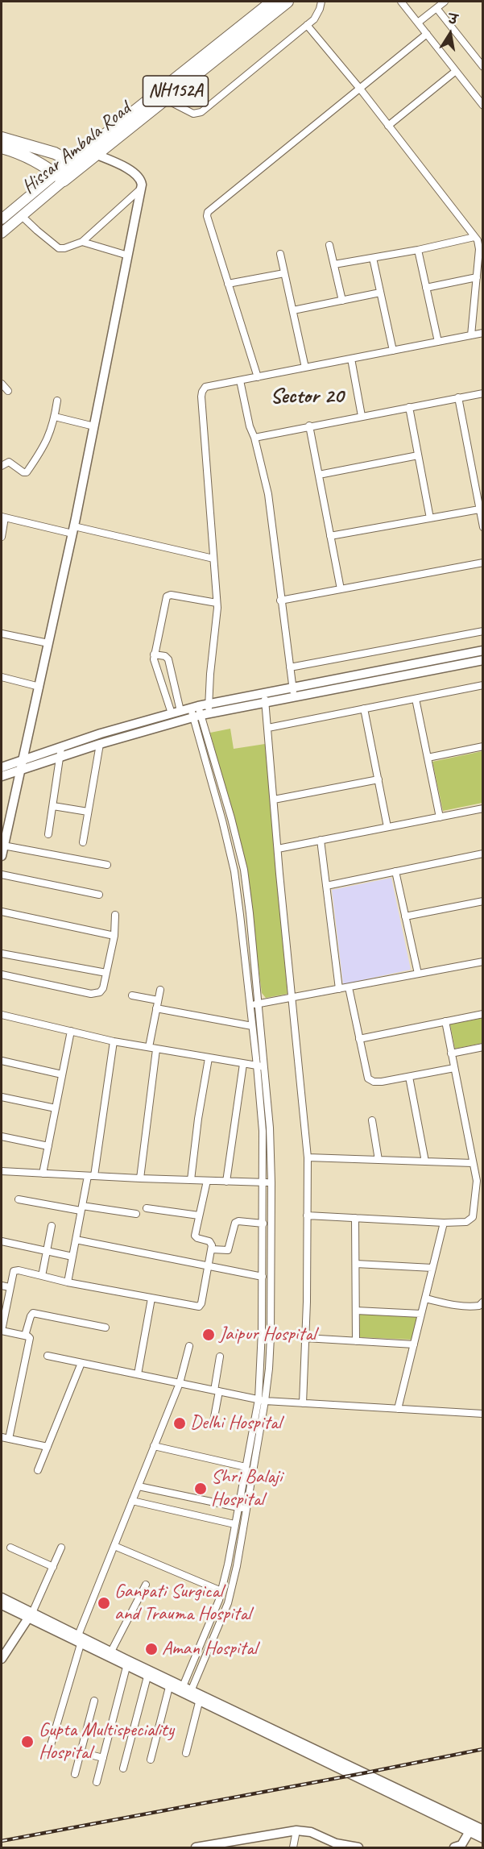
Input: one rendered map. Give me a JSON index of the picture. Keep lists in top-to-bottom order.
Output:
{
  "streets": {
    "highway": ["NH152A", "Hissar Ambala Road"]
  },
  "districts": ["Sector 20"],
  "places": [
    "Jaipur Hospital",
    "Delhi Hospital",
    "Shri Balaji Hospital",
    "Ganpati Surgical and Trauma Hospital",
    "Aman Hospital",
    "Gupta Multispeciality Hospital"
  ],
  "north": "top"
}
